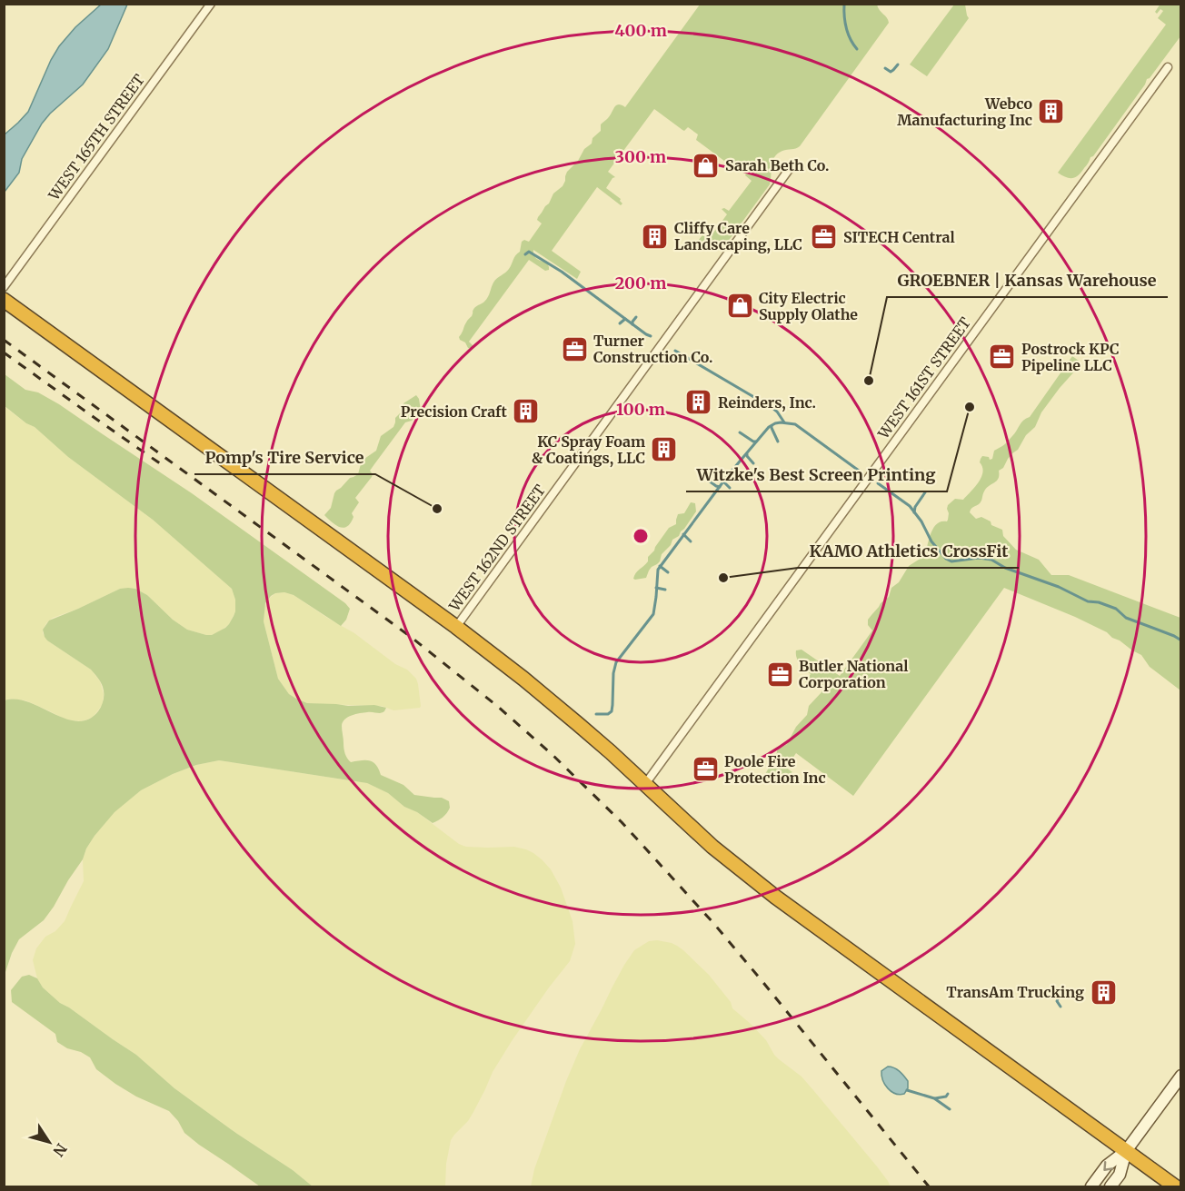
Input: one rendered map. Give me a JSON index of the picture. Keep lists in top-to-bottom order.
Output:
{
  "streets": {
    "street": ["WEST 165TH STREET", "WEST 161ST STREET", "WEST 162ND STREET"]
  },
  "places": {
    "building": [
      "Webco Manufacturing Inc",
      "Cliffy Care Landscaping, LLC",
      "Reinders, Inc.",
      "Precision Craft",
      "KC Spray Foam & Coatings, LLC",
      "TransAm Trucking"
    ],
    "shop": ["Sarah Beth Co.", "City Electric Supply Olathe"],
    "office": [
      "SITECH Central",
      "Turner Construction Co.",
      "Postrock KPC Pipeline LLC",
      "Butler National Corporation",
      "Poole Fire Protection Inc"
    ],
    "other": [
      "GROEBNER | Kansas Warehouse",
      "Witzke's Best Screen Printing",
      "Pomp's Tire Service",
      "KAMO Athletics CrossFit"
    ]
  },
  "north": "bottom right",
  "rings": [
    "400 m",
    "300 m",
    "200 m",
    "100 m"
  ]
}
